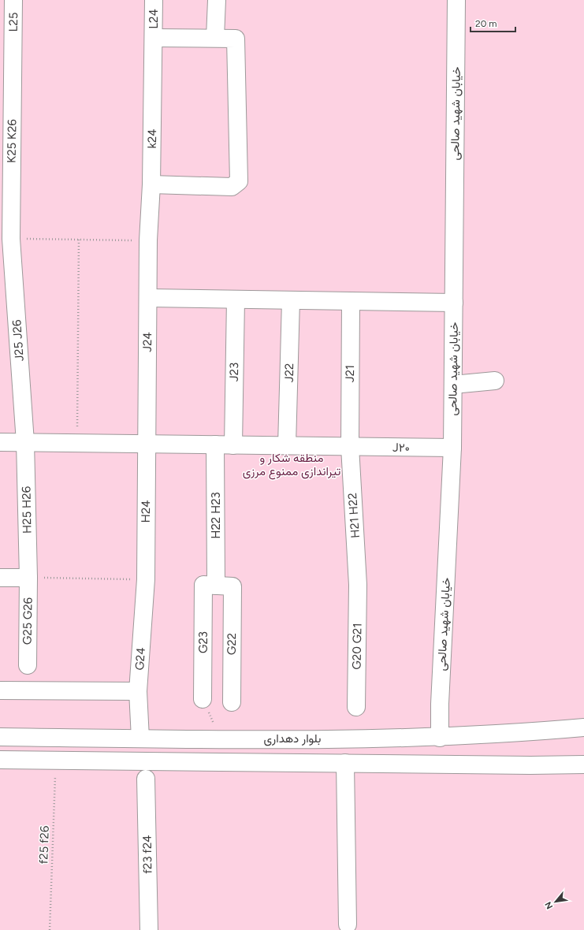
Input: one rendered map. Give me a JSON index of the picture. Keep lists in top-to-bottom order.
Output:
{
  "streets": {
    "street": [
      "L24",
      "L25",
      "خیابان شهید صالحی",
      "k24",
      "K25 K26",
      "J25 J26",
      "J24",
      "J23",
      "J22",
      "J21",
      "J۲۰",
      "H25 H26",
      "H24",
      "H22 H23",
      "H21 H22",
      "G25 G26",
      "G23",
      "G22",
      "G20 G21",
      "G24",
      "بلوار دهداری",
      "f23 f24"
    ],
    "path": ["f25 f26"]
  },
  "crossings": [
    ["L24", "k24"],
    ["L25", "K25 K26"],
    ["خیابان شهید صالحی", "J۲۰"],
    ["خیابان شهید صالحی", "بلوار دهداری"],
    ["k24", "J24"],
    ["K25 K26", "J25 J26"],
    ["J25 J26", "J۲۰"],
    ["J25 J26", "H25 H26"],
    ["J24", "J۲۰"],
    ["J24", "H24"],
    ["J23", "J۲۰"],
    ["J22", "J۲۰"],
    ["J21", "J۲۰"],
    ["J21", "H21 H22"],
    ["J۲۰", "H25 H26"],
    ["J۲۰", "H24"],
    ["J۲۰", "H22 H23"],
    ["J۲۰", "H21 H22"],
    ["H25 H26", "G25 G26"],
    ["H24", "G24"],
    ["H22 H23", "G23"],
    ["H22 H23", "G22"],
    ["H21 H22", "G20 G21"],
    ["G23", "G22"],
    ["G24", "بلوار دهداری"],
    ["بلوار دهداری", "f25 f26"]
  ],
  "parks": ["منطقه شکار و تیراندازی ممنوع مرزی"],
  "scale_bar": "20 m",
  "north": "bottom left"
}
